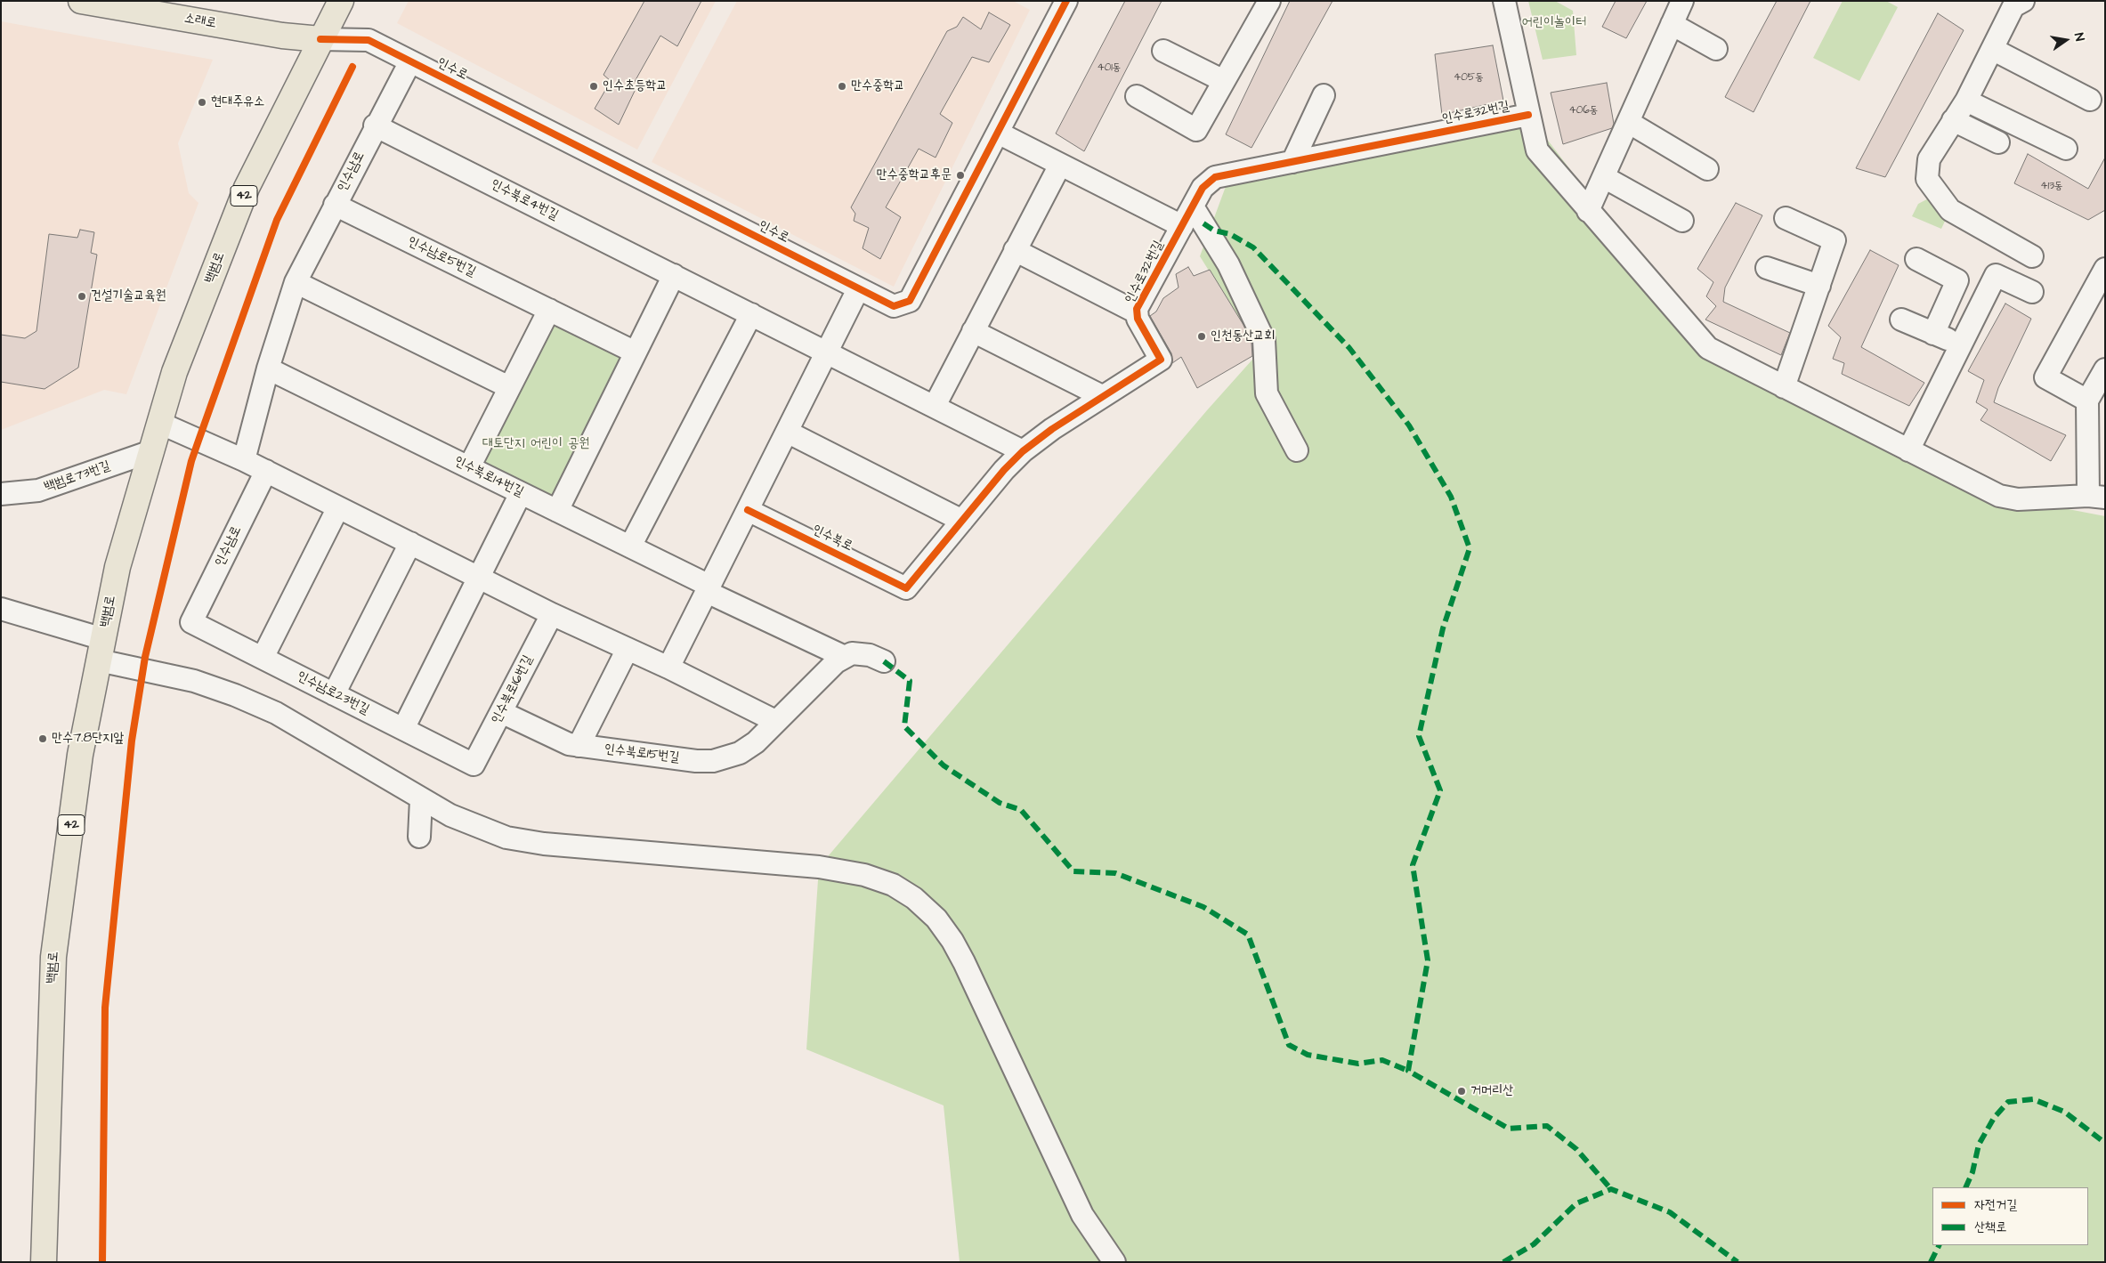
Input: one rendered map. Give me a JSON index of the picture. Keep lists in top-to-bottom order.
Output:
{
  "streets": {
    "main road": ["소래로", "42", "백범로"],
    "street": [
      "인수로",
      "인수로32번길",
      "인수남로",
      "인수북로4번길",
      "인수남로5번길",
      "백범로73번길",
      "인수북로14번길",
      "인수북로",
      "인수북로16번길",
      "인수남로23번길",
      "인수북로15번길"
    ]
  },
  "crossings": [
    ["소래로", "인수로"],
    ["소래로", "백범로"],
    ["인수로", "인수남로"],
    ["인수로", "백범로"],
    ["인수로32번길", "인수북로"],
    ["인수남로", "인수북로4번길"],
    ["인수남로", "인수남로5번길"],
    ["인수남로", "인수북로14번길"],
    ["인수남로", "인수남로23번길"],
    ["백범로", "백범로73번길"],
    ["인수북로16번길", "인수남로23번길"],
    ["인수북로16번길", "인수북로15번길"]
  ],
  "parks": ["어린이놀이터", "대토단지 어린이 공원"],
  "places": [
    "인수초등학교",
    "만수중학교",
    "현대주유소",
    "만수중학교후문",
    "건설기술교육원",
    "인천동산교회",
    "만수7.8단지앞",
    "거머리산"
  ],
  "house_numbers": [
    "401동",
    "405동",
    "406동",
    "413동"
  ],
  "legend": ["자전거길", "산책로"],
  "north": "right"
}
